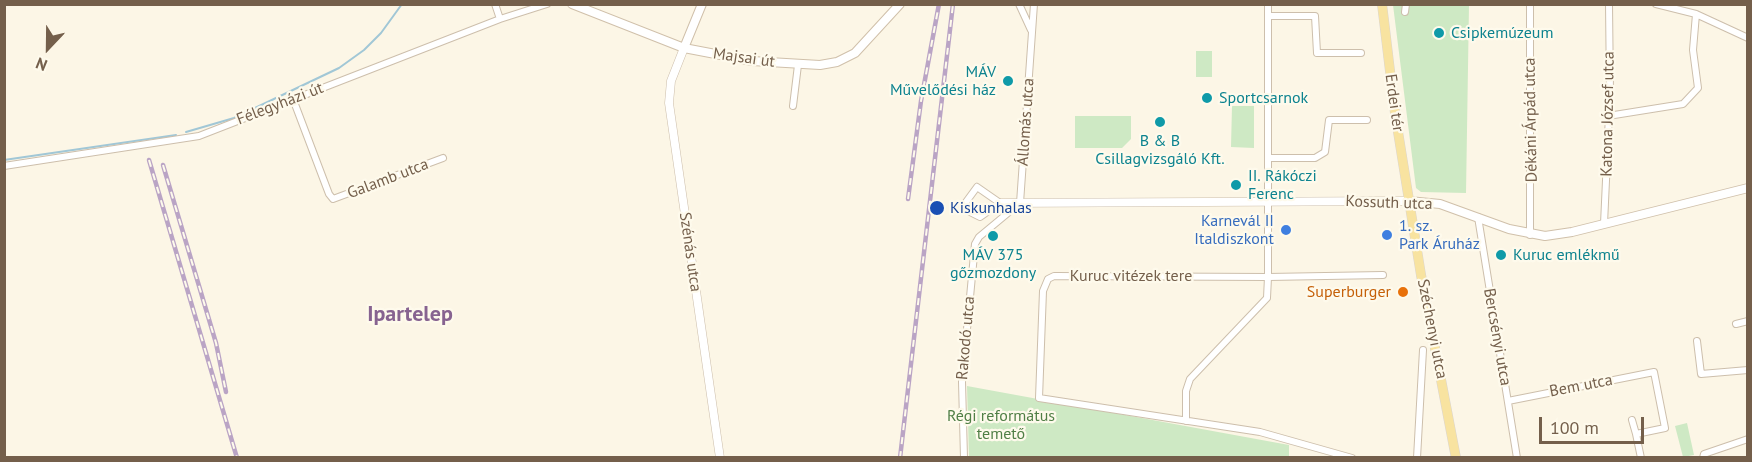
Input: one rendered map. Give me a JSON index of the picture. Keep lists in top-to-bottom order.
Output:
{
  "streets": {
    "main road": [
      "Majsai út",
      "Erdei tér",
      "Kossuth utca",
      "Széchenyi utca"
    ],
    "street": [
      "Félegyházi út",
      "Katona József utca",
      "Dékáni Árpád utca",
      "Állomás utca",
      "Galamb utca",
      "Szénás utca",
      "Kuruc vitézek tere",
      "Bercsényi utca",
      "Rakodó utca",
      "Bem utca"
    ]
  },
  "crossings": [
    ["Majsai út", "Szénás utca"],
    ["Erdei tér", "Kossuth utca"],
    ["Erdei tér", "Széchenyi utca"],
    ["Félegyházi út", "Galamb utca"],
    ["Katona József utca", "Kossuth utca"],
    ["Dékáni Árpád utca", "Kossuth utca"],
    ["Állomás utca", "Kossuth utca"],
    ["Állomás utca", "Rakodó utca"],
    ["Kossuth utca", "Széchenyi utca"],
    ["Kossuth utca", "Bercsényi utca"],
    ["Kossuth utca", "Rakodó utca"],
    ["Bercsényi utca", "Bem utca"]
  ],
  "districts": ["Ipartelep"],
  "parks": ["Régi református temető"],
  "places": [
    "Csipkemúzeum",
    "MÁV Művelődési ház",
    "Sportcsarnok",
    "B & B Csillagvizsgáló Kft.",
    "II. Rákóczi Ferenc",
    "Kiskunhalas",
    "Karnevál II Italdiszkont",
    "1. sz. Park Áruház",
    "MÁV 375 gőzmozdony",
    "Kuruc emlékmű",
    "Superburger"
  ],
  "scale_bar": "100 m",
  "north": "bottom"
}
